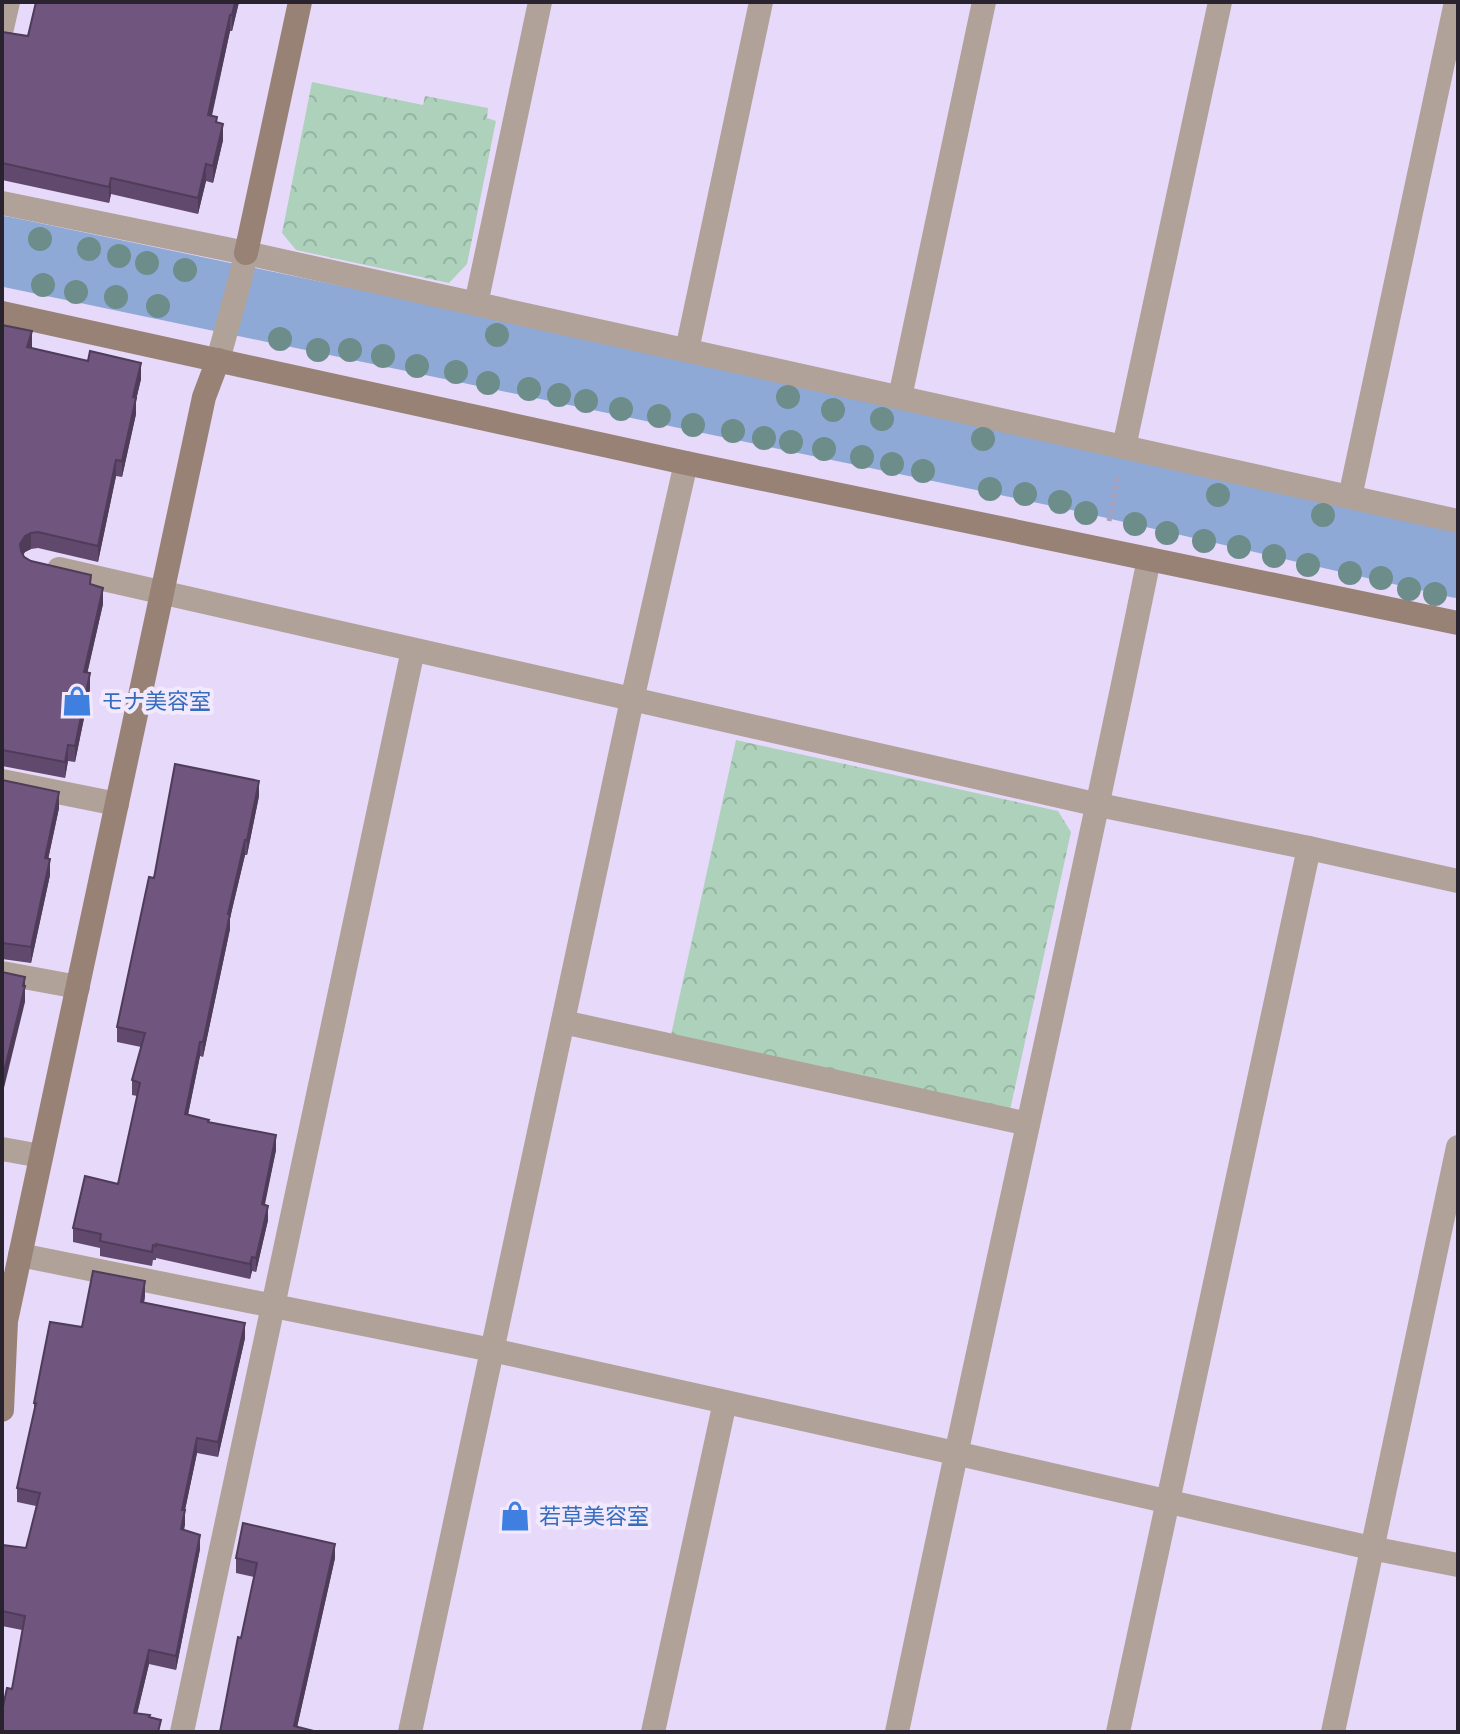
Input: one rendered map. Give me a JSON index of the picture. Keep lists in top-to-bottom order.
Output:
{
  "places": {
    "shop": ["モナ美容室", "若草美容室"]
  }
}
